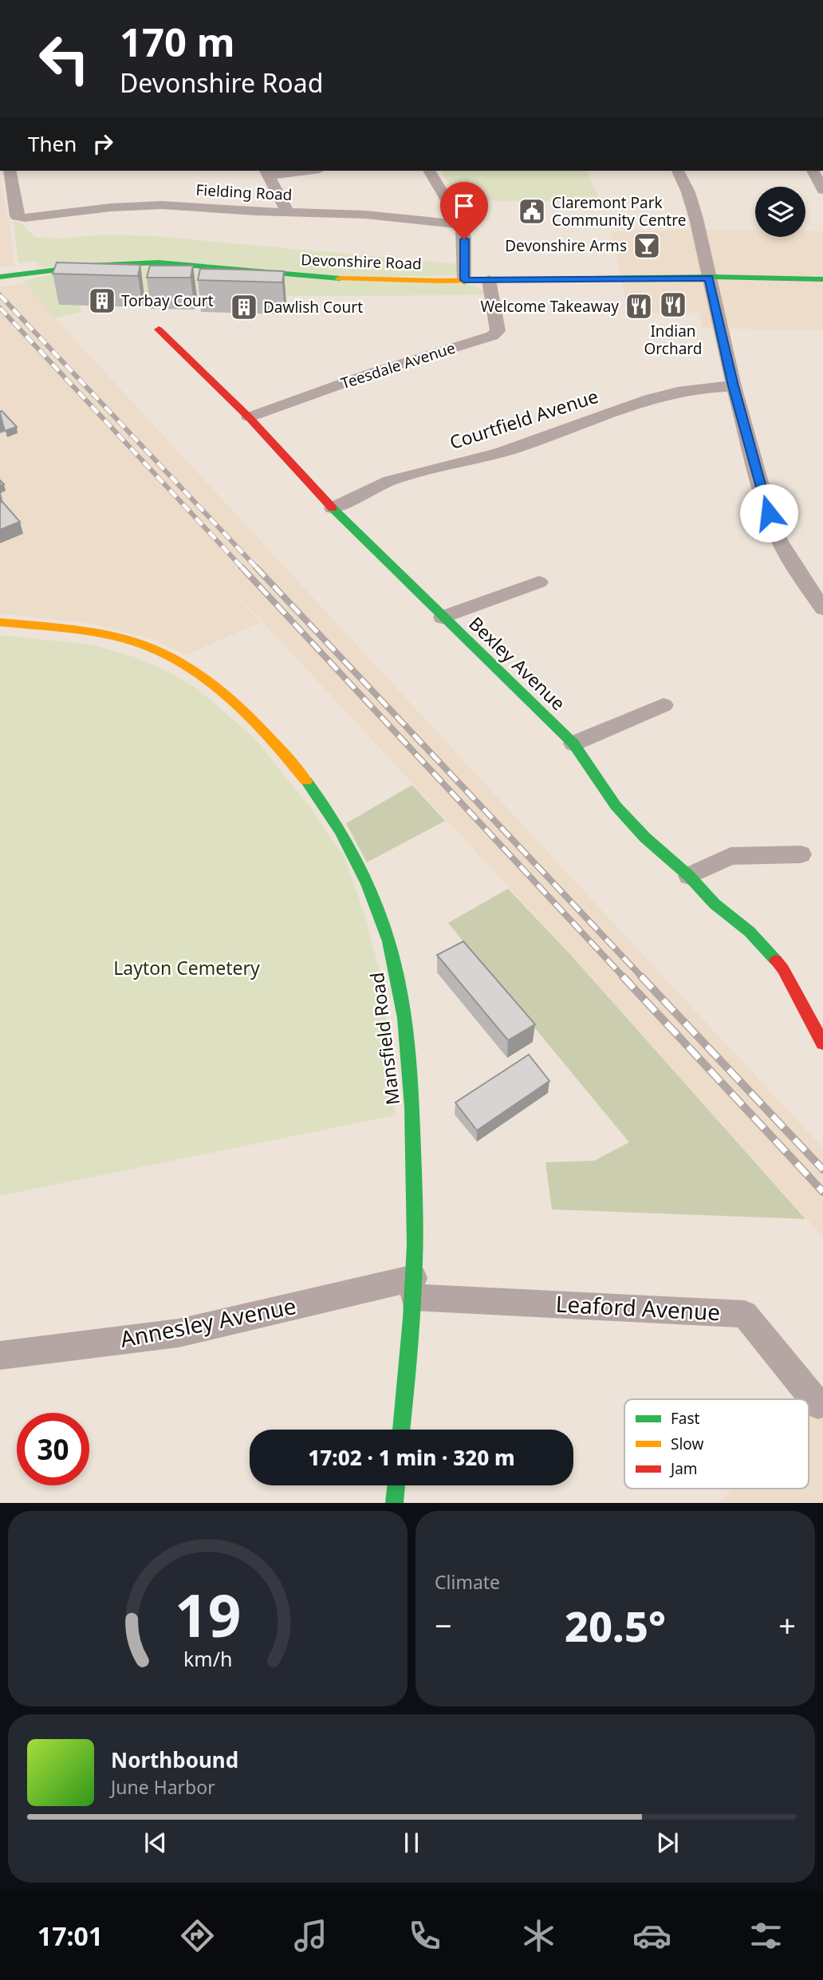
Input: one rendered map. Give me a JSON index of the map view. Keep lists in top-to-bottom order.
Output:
{
  "streets": {
    "street": [
      "Fielding Road",
      "Devonshire Road",
      "Teesdale Avenue",
      "Courtfield Avenue",
      "Bexley Avenue",
      "Mansfield Road",
      "Leaford Avenue",
      "Annesley Avenue"
    ]
  },
  "crossings": [
    ["Devonshire Road", "Teesdale Avenue"],
    ["Teesdale Avenue", "Bexley Avenue"],
    ["Courtfield Avenue", "Bexley Avenue"],
    ["Mansfield Road", "Leaford Avenue"],
    ["Mansfield Road", "Annesley Avenue"],
    ["Leaford Avenue", "Annesley Avenue"]
  ],
  "parks": ["Layton Cemetery"],
  "places": {
    "public building": ["Claremont Park Community Centre"],
    "bar": ["Devonshire Arms"],
    "building": ["Torbay Court", "Dawlish Court"],
    "restaurant": ["Indian Orchard", "Welcome Takeaway"]
  },
  "legend": ["Fast", "Slow", "Jam"],
  "page": {
    "turn": ["170 m", "Devonshire Road"],
    "then": "Then",
    "limit": "30",
    "trip": "17:02 · 1 min · 320 m",
    "tile": "Climate",
    "heat": ["−", "20.5°", "+"],
    "song": ["Northbound", "June Harbor"],
    "tabs": "17:01",
    "gauge": ["19", "km/h"]
  }
}
